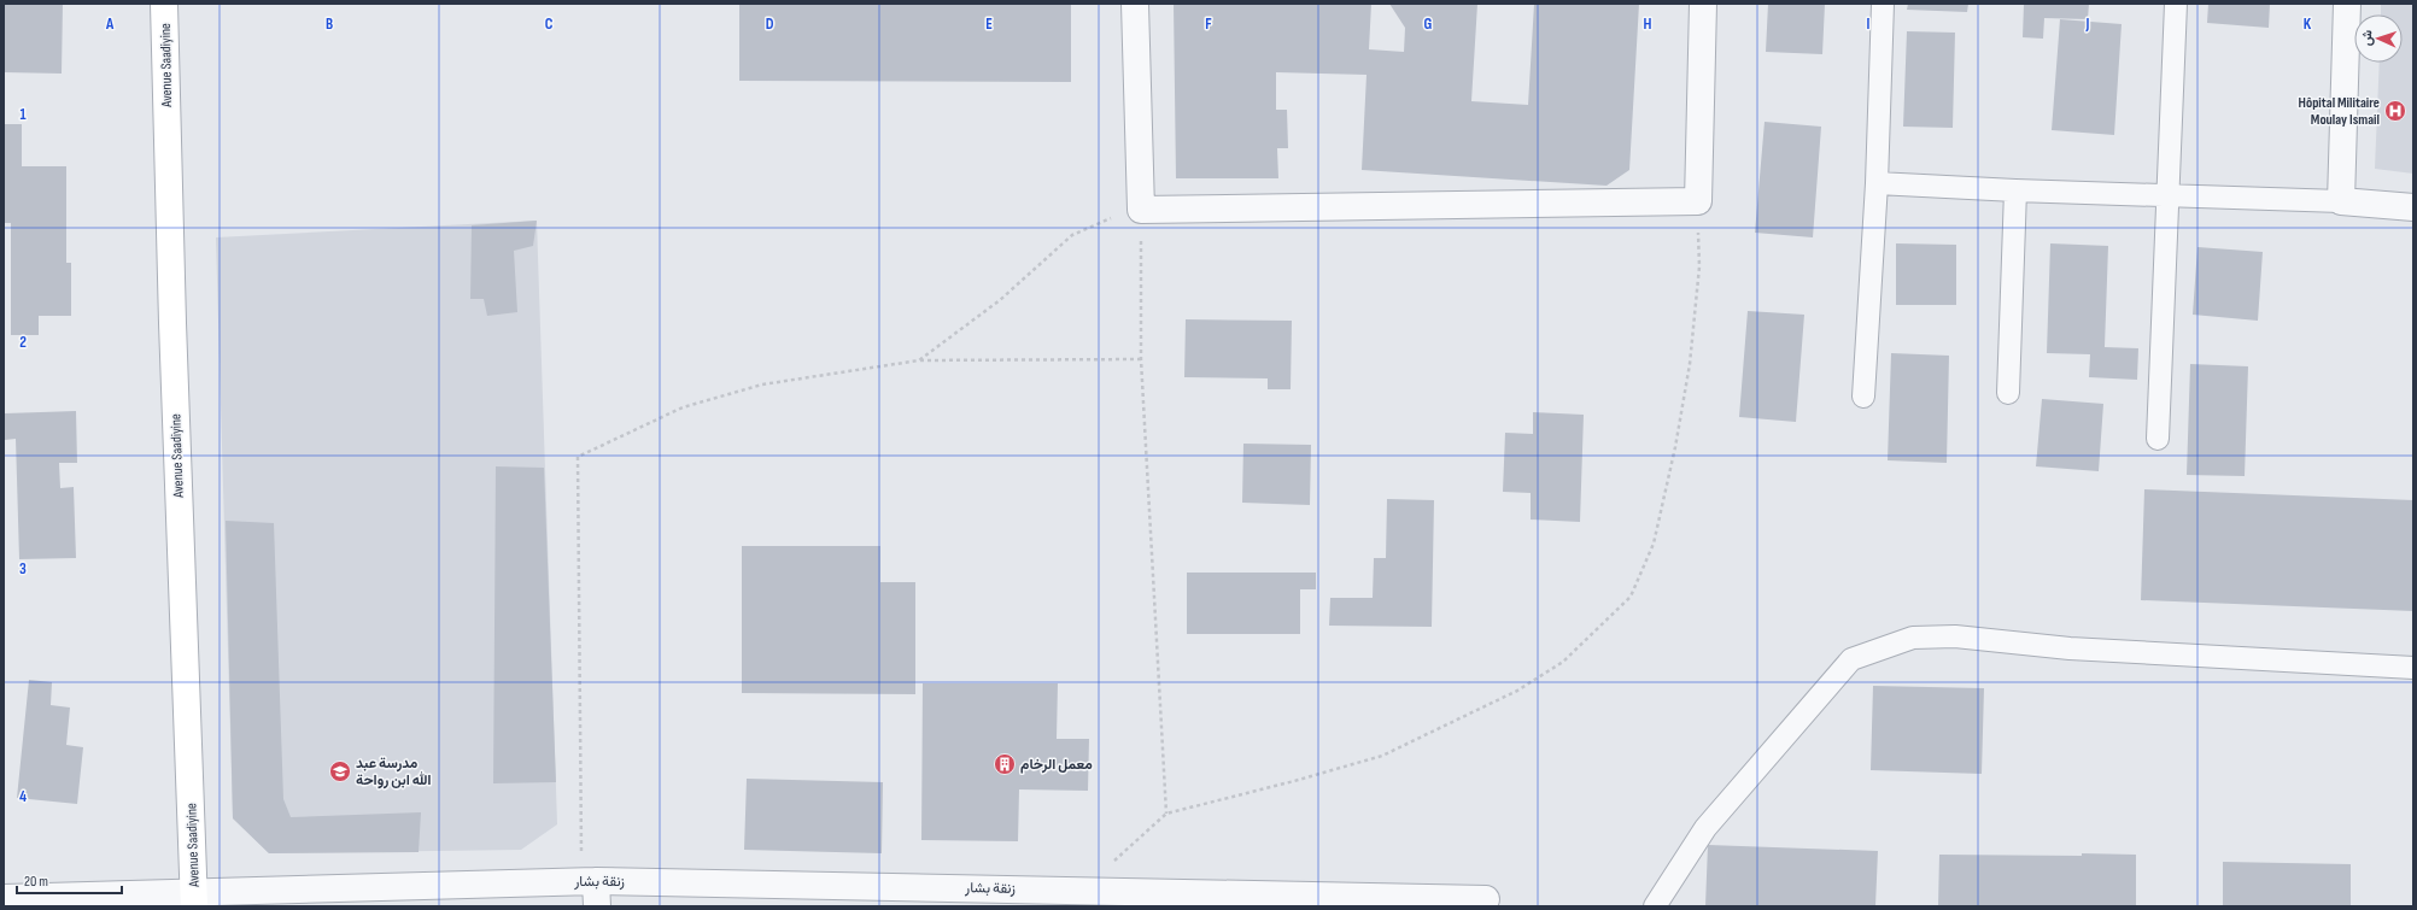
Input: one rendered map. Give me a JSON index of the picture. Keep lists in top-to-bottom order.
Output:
{
  "streets": {
    "main road": ["Avenue Saadiyine"],
    "street": ["زنقة بشار"]
  },
  "crossings": [
    ["Avenue Saadiyine", "زنقة بشار"]
  ],
  "places": {
    "hospital": ["Hôpital Militaire Moulay Ismail"],
    "building": ["معمل الرخام"],
    "school or university": ["مدرسة عبد الله ابن رواحة"]
  },
  "scale_bar": "20 m",
  "north": "left",
  "grid": {
    "columns": [
      "A",
      "B",
      "C",
      "D",
      "E",
      "F",
      "G",
      "H",
      "I",
      "J",
      "K"
    ],
    "rows": [
      "1",
      "2",
      "3",
      "4"
    ]
  }
}
